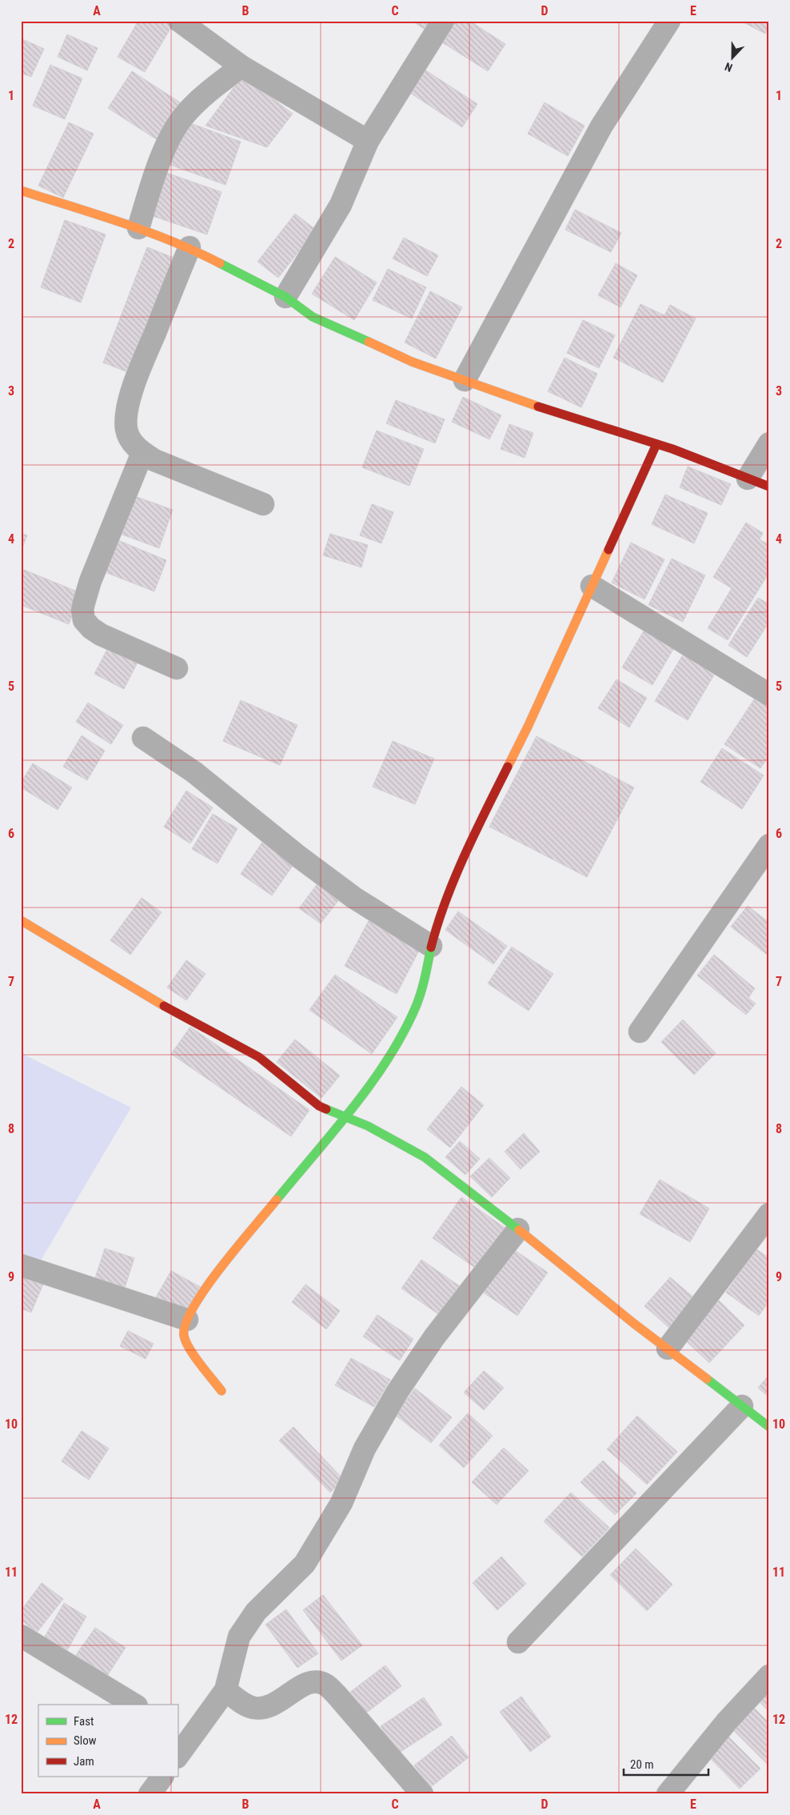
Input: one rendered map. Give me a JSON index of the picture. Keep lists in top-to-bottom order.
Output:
{
  "legend": ["Fast", "Slow", "Jam"],
  "scale_bar": "20 m",
  "north": "bottom",
  "grid": {
    "columns": [
      "A",
      "B",
      "C",
      "D",
      "E"
    ],
    "rows": [
      "1",
      "2",
      "3",
      "4",
      "5",
      "6",
      "7",
      "8",
      "9",
      "10",
      "11",
      "12"
    ]
  }
}
